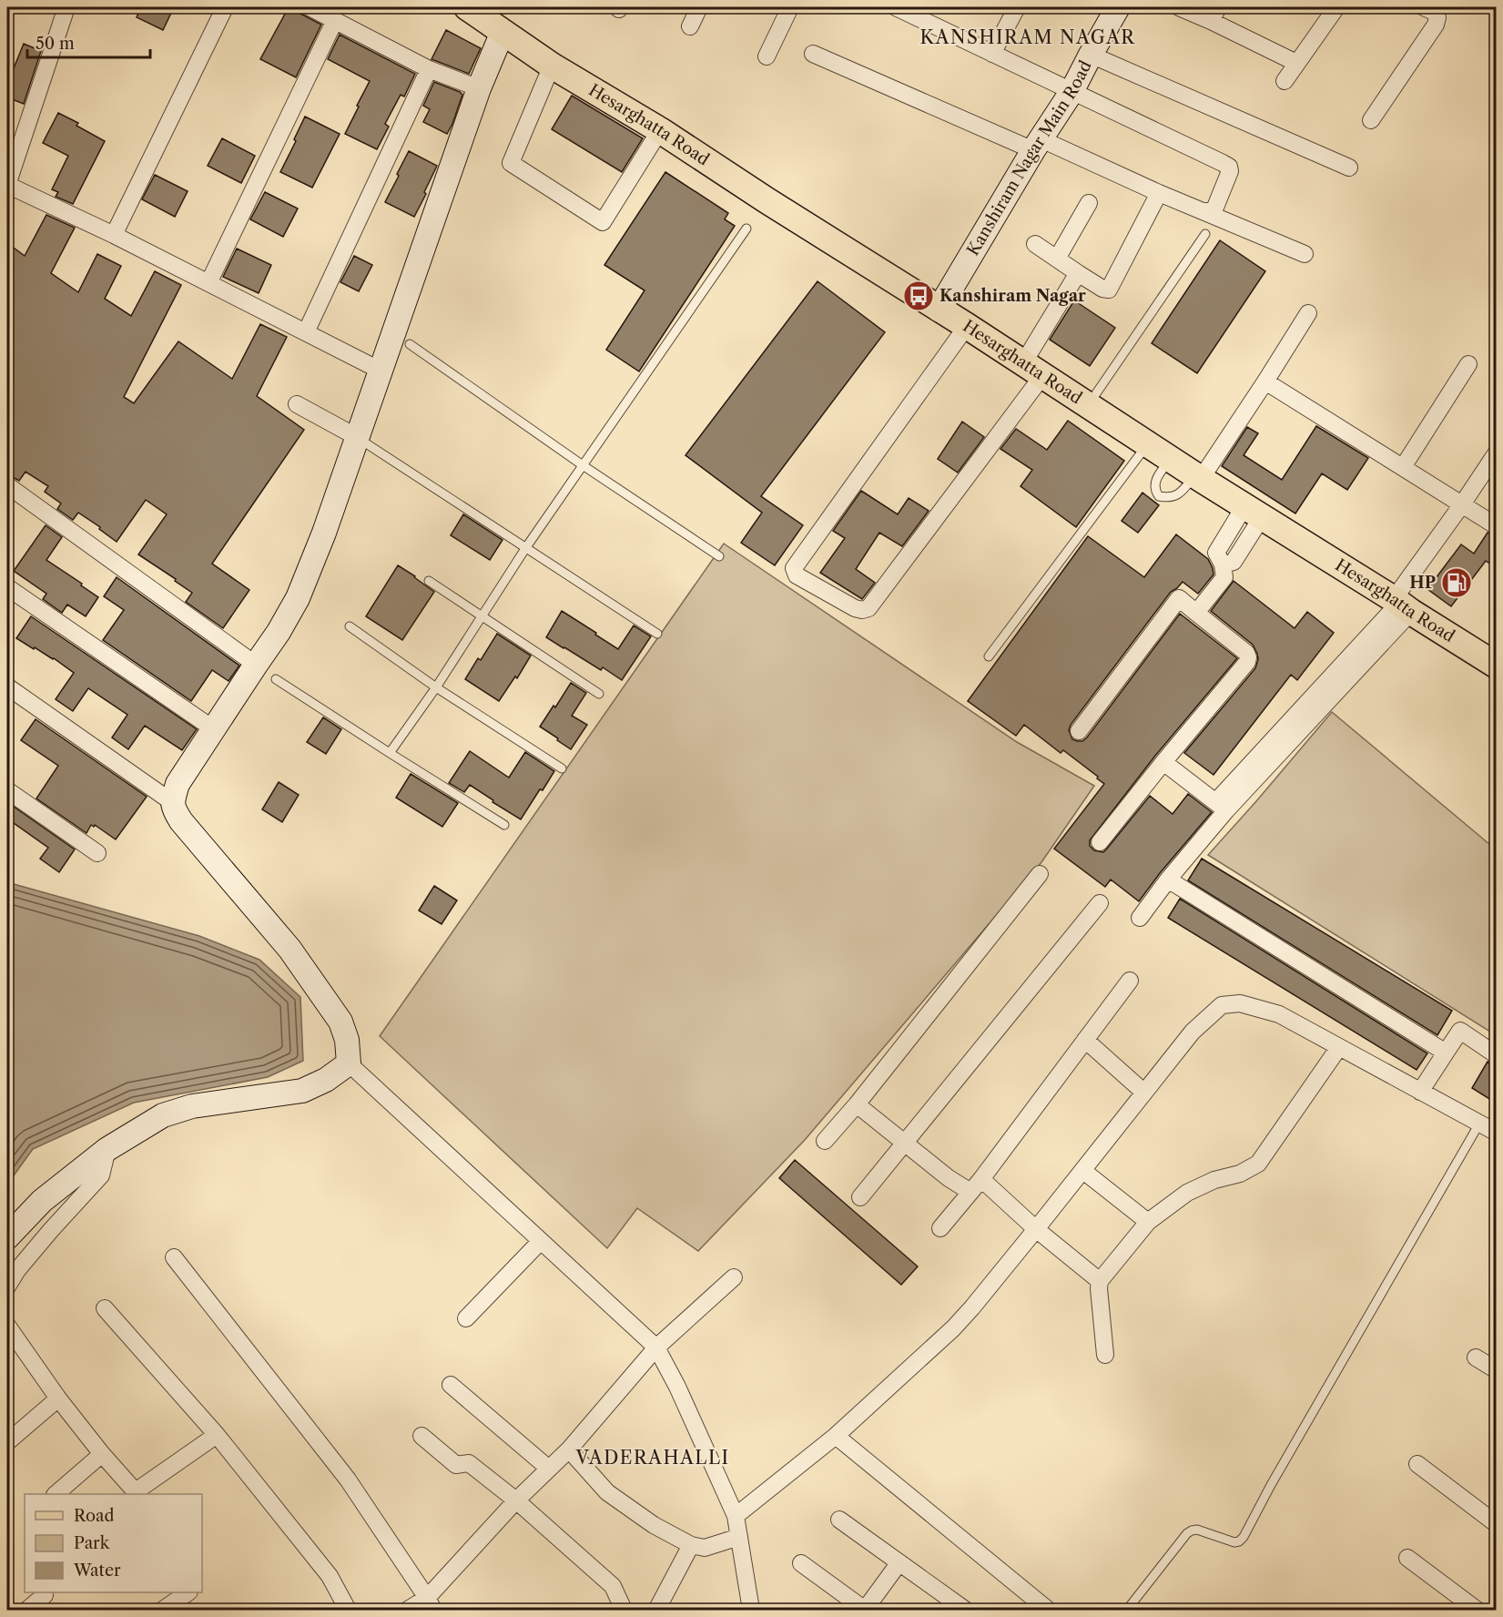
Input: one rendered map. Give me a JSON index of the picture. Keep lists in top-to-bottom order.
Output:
{
  "streets": {
    "main road": ["Hesarghatta Road"],
    "street": ["Kanshiram Nagar Main Road"]
  },
  "crossings": [
    ["Hesarghatta Road", "Kanshiram Nagar Main Road"]
  ],
  "districts": ["KANSHIRAM NAGAR", "VADERAHALLI"],
  "places": {
    "bus stop": ["Kanshiram Nagar"],
    "fuel station": ["HP"]
  },
  "legend": ["Road", "Park", "Water"],
  "scale_bar": "50 m"
}
